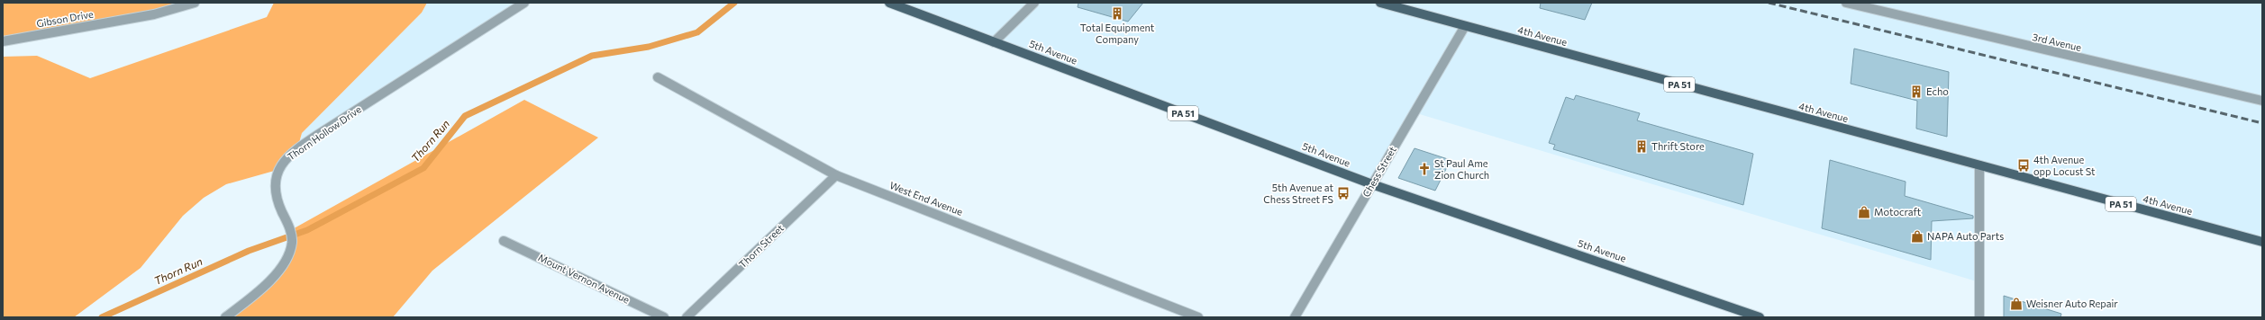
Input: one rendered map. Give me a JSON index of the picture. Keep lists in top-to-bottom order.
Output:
{
  "streets": {
    "main road": ["4th Avenue", "5th Avenue", "PA 51"],
    "street": [
      "Gibson Drive",
      "3rd Avenue",
      "Thorn Hollow Drive",
      "Chess Street",
      "West End Avenue",
      "Thorn Street",
      "Mount Vernon Avenue"
    ]
  },
  "crossings": [
    ["4th Avenue", "Chess Street"],
    ["5th Avenue", "Chess Street"],
    ["West End Avenue", "Thorn Street"]
  ],
  "water": ["Thorn Run"],
  "places": {
    "building": ["Total Equipment Company", "Echo", "Thrift Store"],
    "bus stop": ["4th Avenue opp Locust St", "5th Avenue at Chess Street FS"],
    "church": ["St Paul Ame Zion Church"],
    "shop": ["Motocraft", "NAPA Auto Parts", "Weisner Auto Repair"]
  }
}
